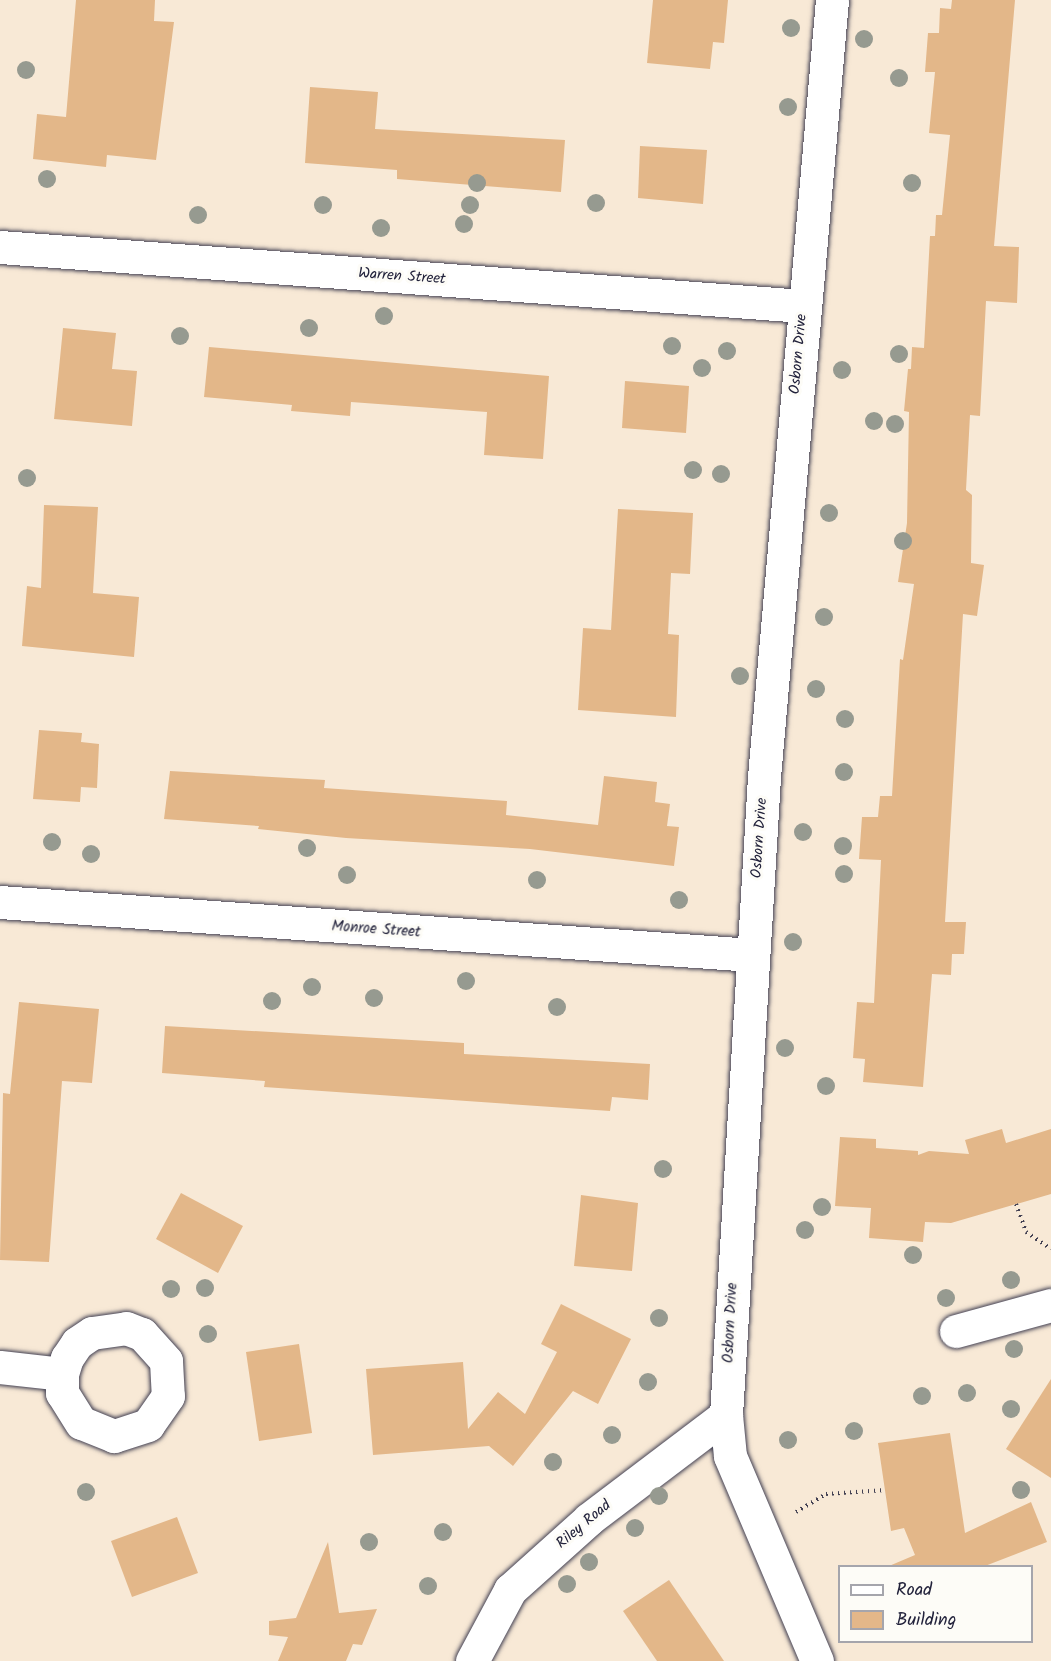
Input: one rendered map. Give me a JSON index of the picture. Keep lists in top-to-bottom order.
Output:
{
  "streets": {
    "street": [
      "Warren Street",
      "Osborn Drive",
      "Monroe Street",
      "Riley Road"
    ]
  },
  "crossings": [
    ["Warren Street", "Osborn Drive"],
    ["Osborn Drive", "Monroe Street"],
    ["Osborn Drive", "Riley Road"]
  ],
  "legend": ["Road", "Building"]
}
